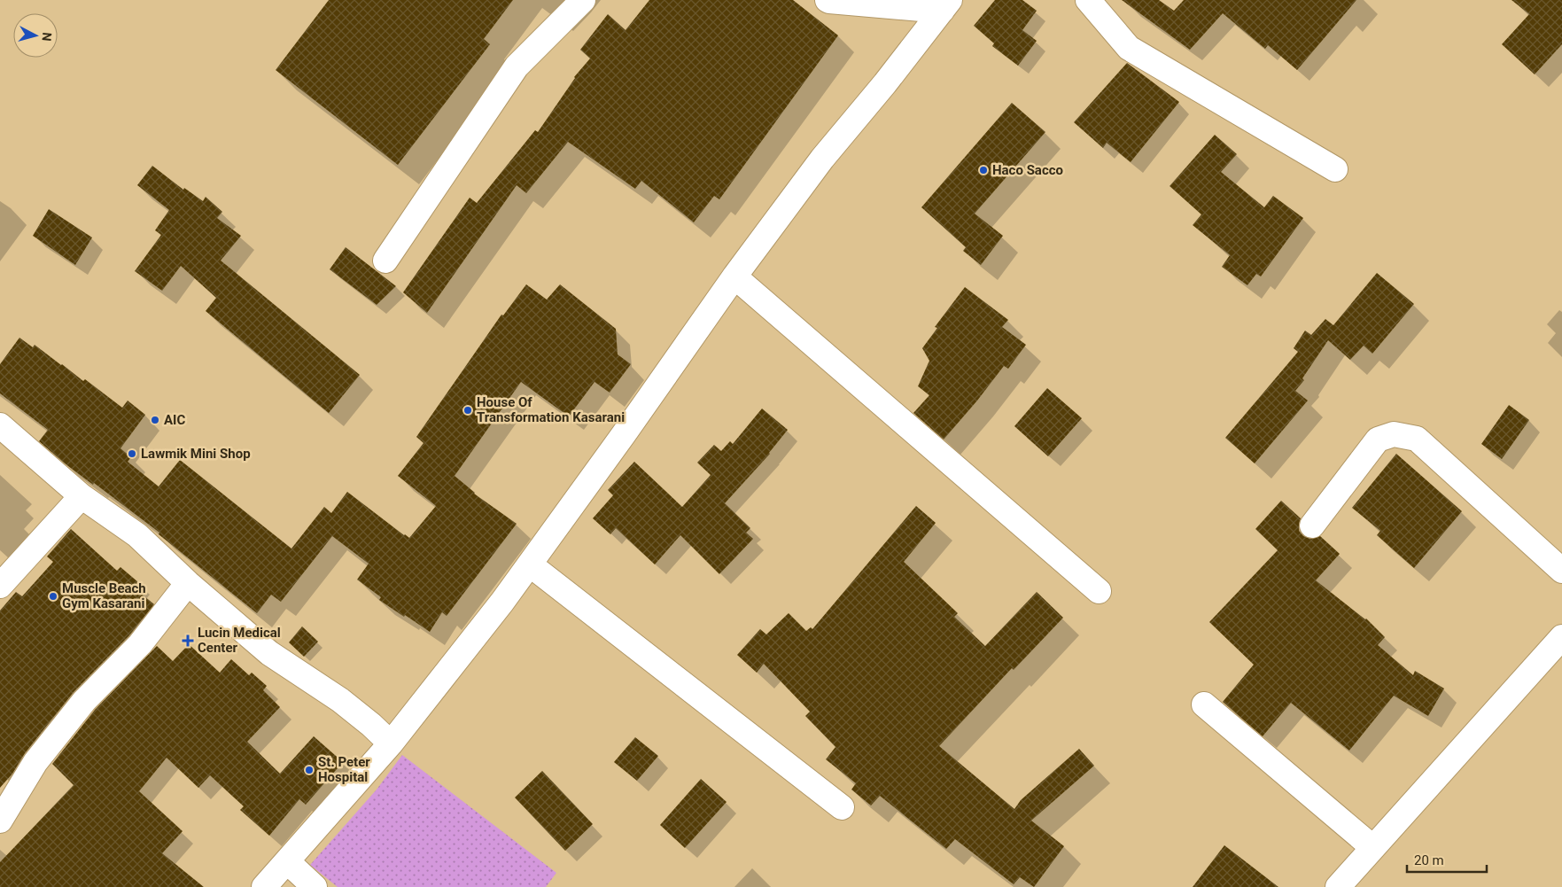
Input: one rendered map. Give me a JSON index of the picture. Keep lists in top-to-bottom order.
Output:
{
  "places": {
    "other": [
      "Haco Sacco",
      "House Of Transformation Kasarani",
      "AIC",
      "Lawmik Mini Shop",
      "Muscle Beach Gym Kasarani",
      "St. Peter Hospital"
    ],
    "health": ["Lucin Medical Center"]
  },
  "scale_bar": "20 m",
  "north": "right"
}
